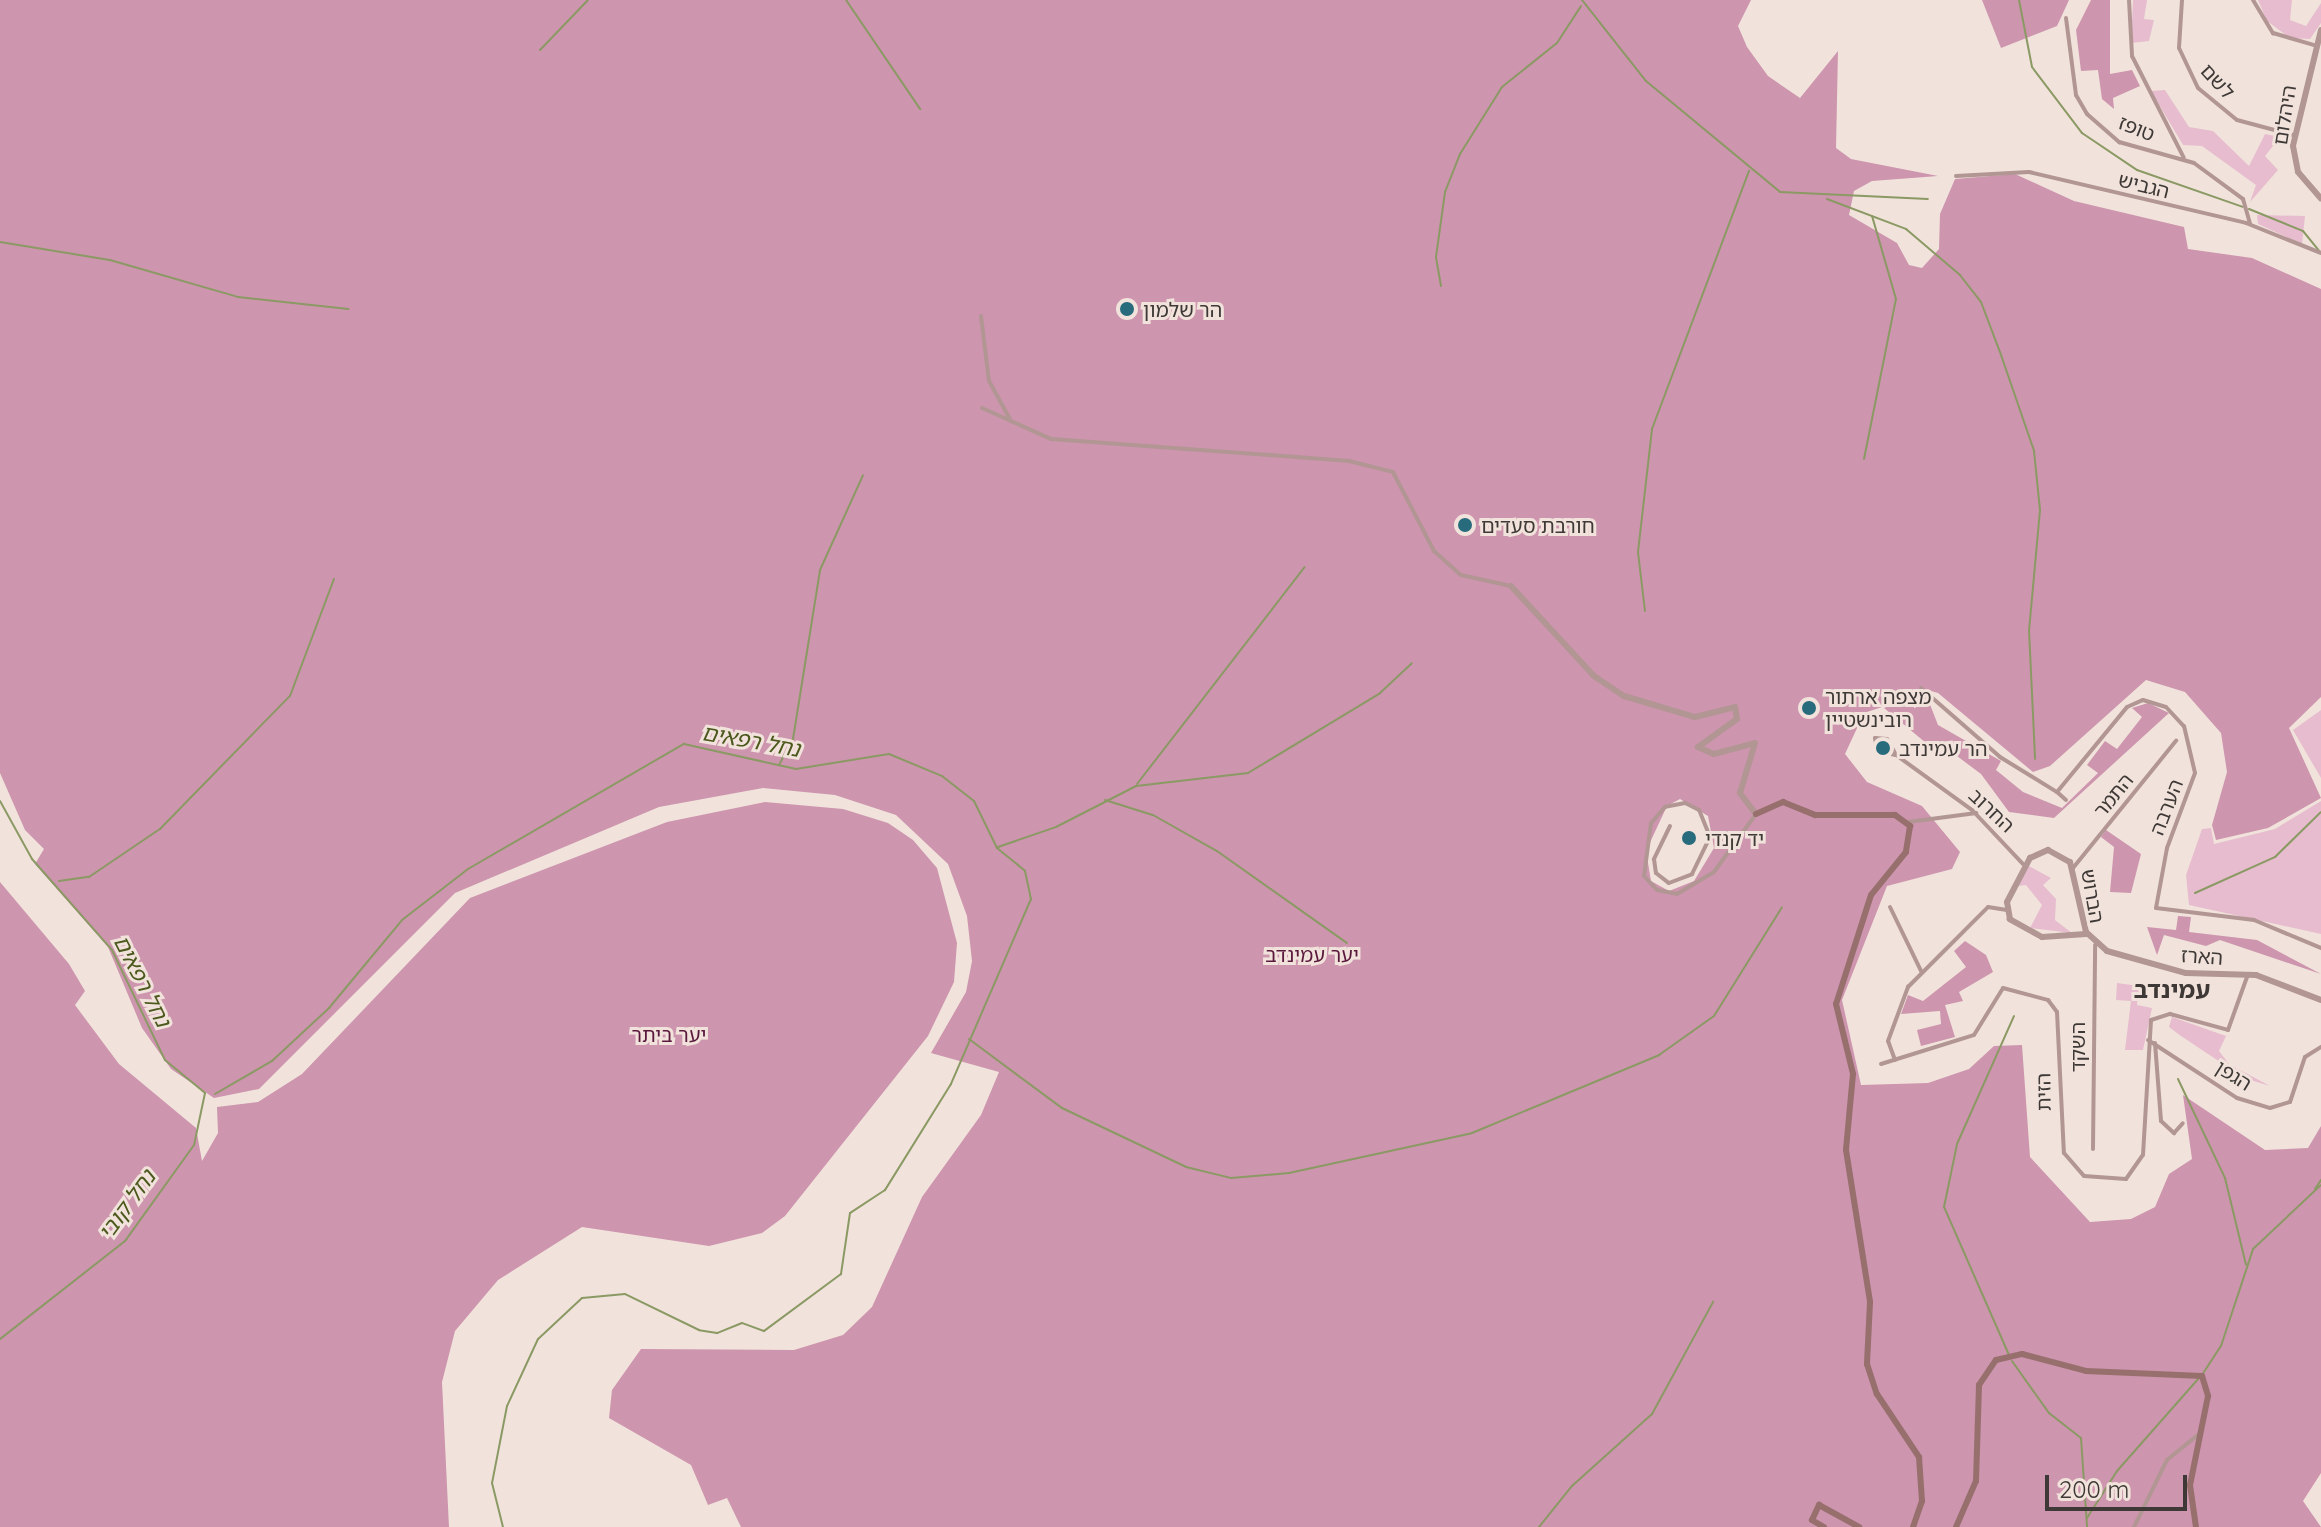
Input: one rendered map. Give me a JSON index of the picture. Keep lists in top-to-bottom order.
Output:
{
  "streets": {
    "street": [
      "לשם",
      "היהלום",
      "טופז",
      "הגביש",
      "התמר",
      "הערבה",
      "החרוב",
      "הברוש",
      "הארז",
      "השקד",
      "הגפן",
      "הזית"
    ]
  },
  "crossings": [
    ["לשם", "היהלום"],
    ["טופז", "הגביש"],
    ["התמר", "הברוש"],
    ["החרוב", "הברוש"],
    ["הארז", "השקד"],
    ["הגפן", "הזית"]
  ],
  "districts": ["עמינדב"],
  "water": ["נחל רפאים", "נחל קובי"],
  "parks": ["יער עמינדב", "יער ביתר"],
  "places": [
    "הר שלמון",
    "חורבת סעדים",
    "מצפה ארתור רובינשטיין",
    "הר עמינדב",
    "יד קנדי"
  ],
  "scale_bar": "200 m"
}
